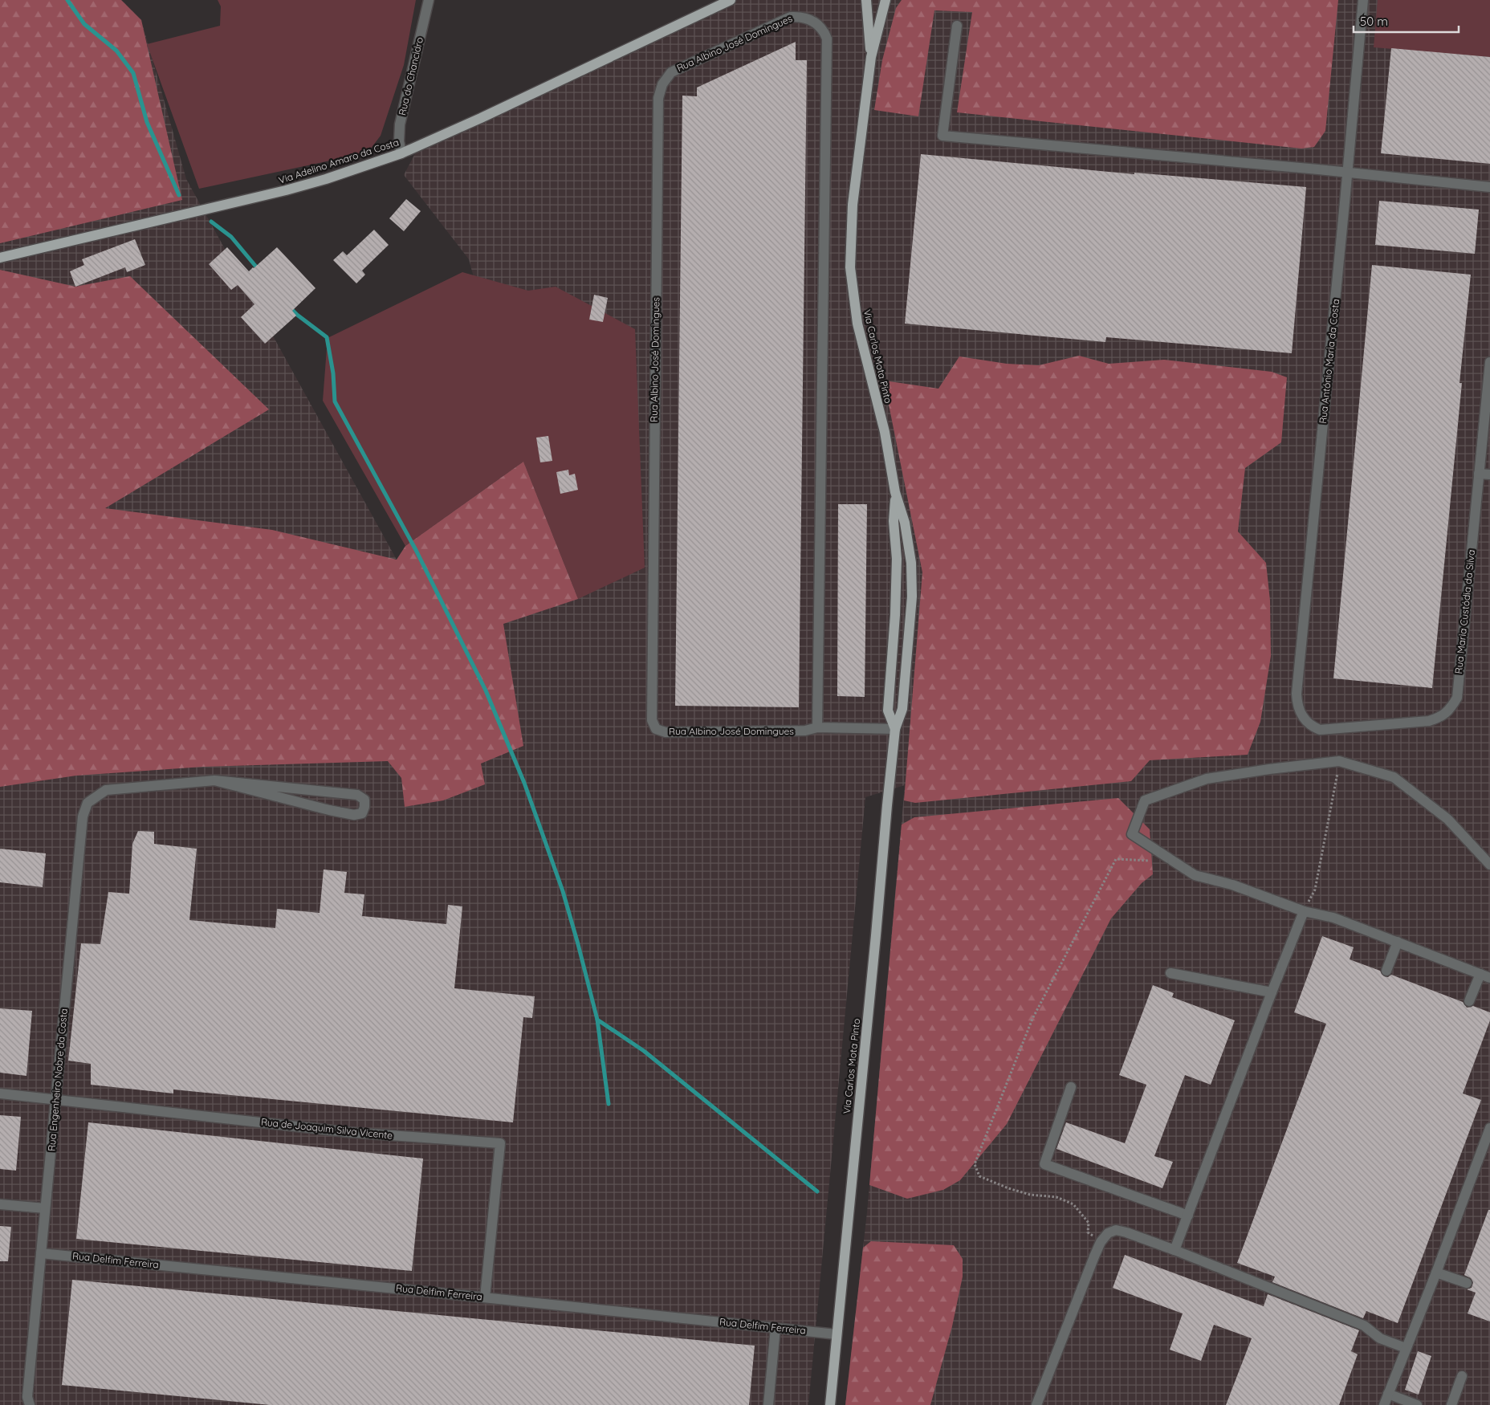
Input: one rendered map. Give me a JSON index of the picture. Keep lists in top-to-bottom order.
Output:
{
  "streets": {
    "main road": ["Via Adelino Amaro da Costa", "Via Carlos Mota Pinto"],
    "street": [
      "Rua Albino José Domingues",
      "Rua do Chancidro",
      "Rua António Maria da Costa",
      "Rua Maria Custódia da Silva",
      "Rua Engenheiro Nobre da Costa",
      "Rua de Joaquim Silva Vicente",
      "Rua Delfim Ferreira"
    ]
  },
  "crossings": [
    ["Rua Albino José Domingues", "Via Carlos Mota Pinto"],
    ["Rua do Chancidro", "Via Adelino Amaro da Costa"],
    ["Via Carlos Mota Pinto", "Rua Delfim Ferreira"],
    ["Rua António Maria da Costa", "Rua Maria Custódia da Silva"],
    ["Rua Engenheiro Nobre da Costa", "Rua de Joaquim Silva Vicente"],
    ["Rua Engenheiro Nobre da Costa", "Rua Delfim Ferreira"],
    ["Rua de Joaquim Silva Vicente", "Rua Delfim Ferreira"]
  ],
  "scale_bar": "50 m"
}
